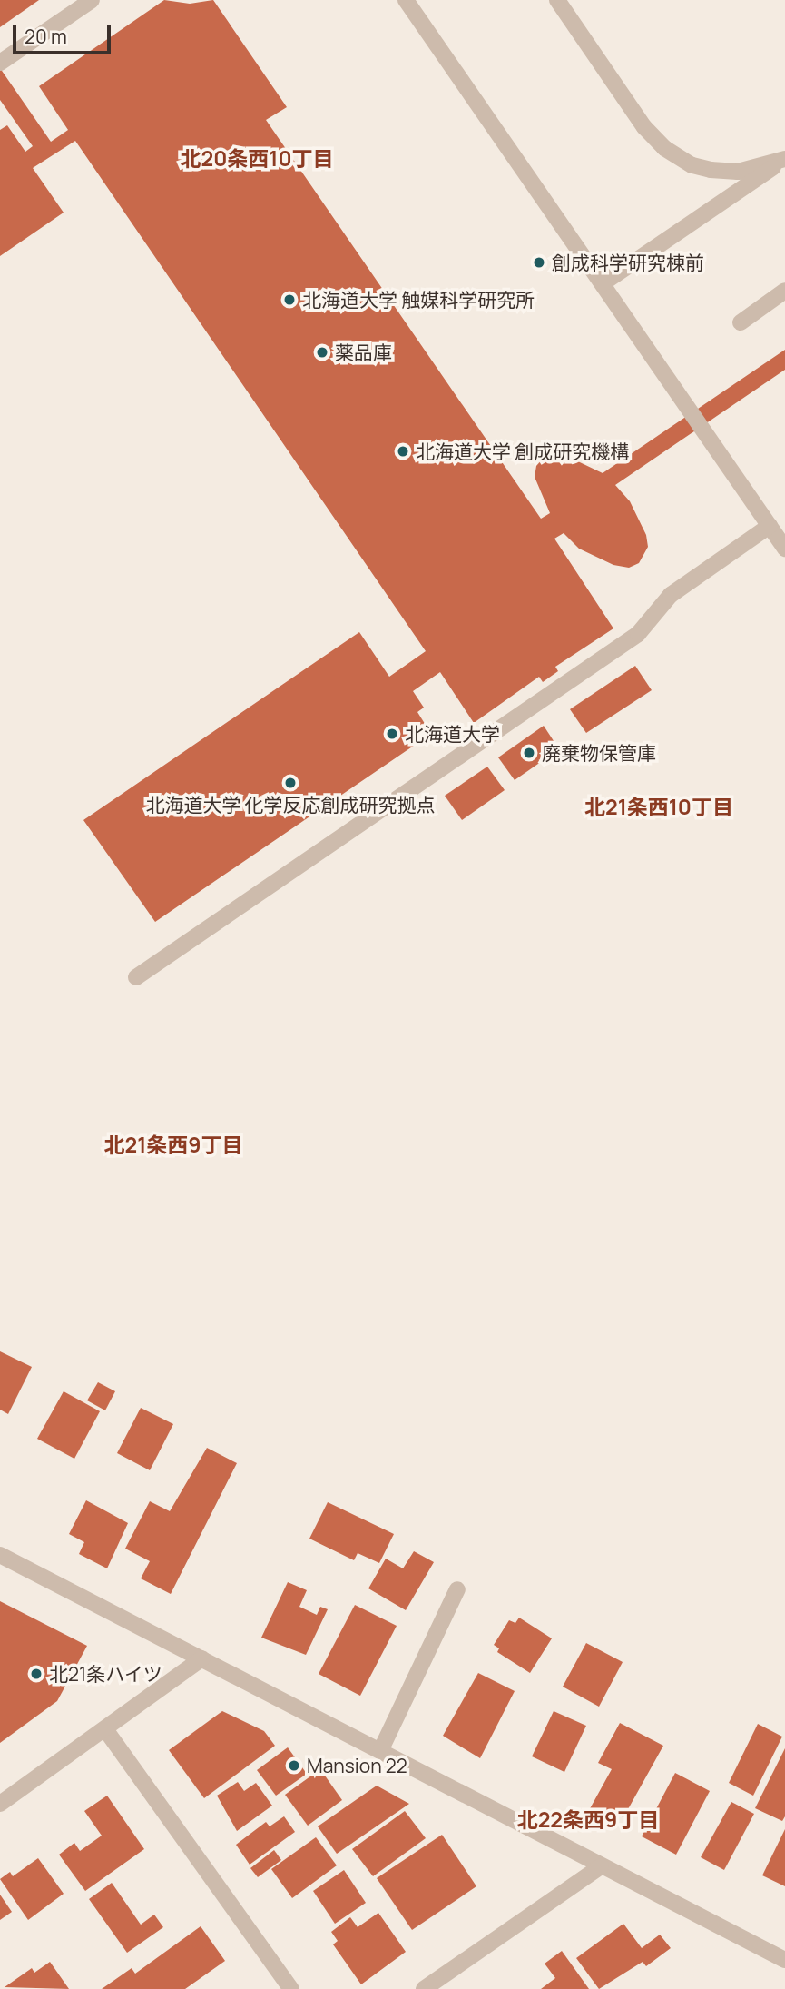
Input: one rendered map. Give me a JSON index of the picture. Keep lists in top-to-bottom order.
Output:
{
  "districts": [
    "北20条西10丁目",
    "北21条西10丁目",
    "北21条西9丁目",
    "北22条西9丁目"
  ],
  "places": [
    "創成科学研究棟前",
    "北海道大学 触媒科学研究所",
    "薬品庫",
    "北海道大学 創成研究機構",
    "北海道大学",
    "廃棄物保管庫",
    "北海道大学 化学反応創成研究拠点",
    "北21条ハイツ",
    "Mansion 22"
  ],
  "scale_bar": "20 m"
}
